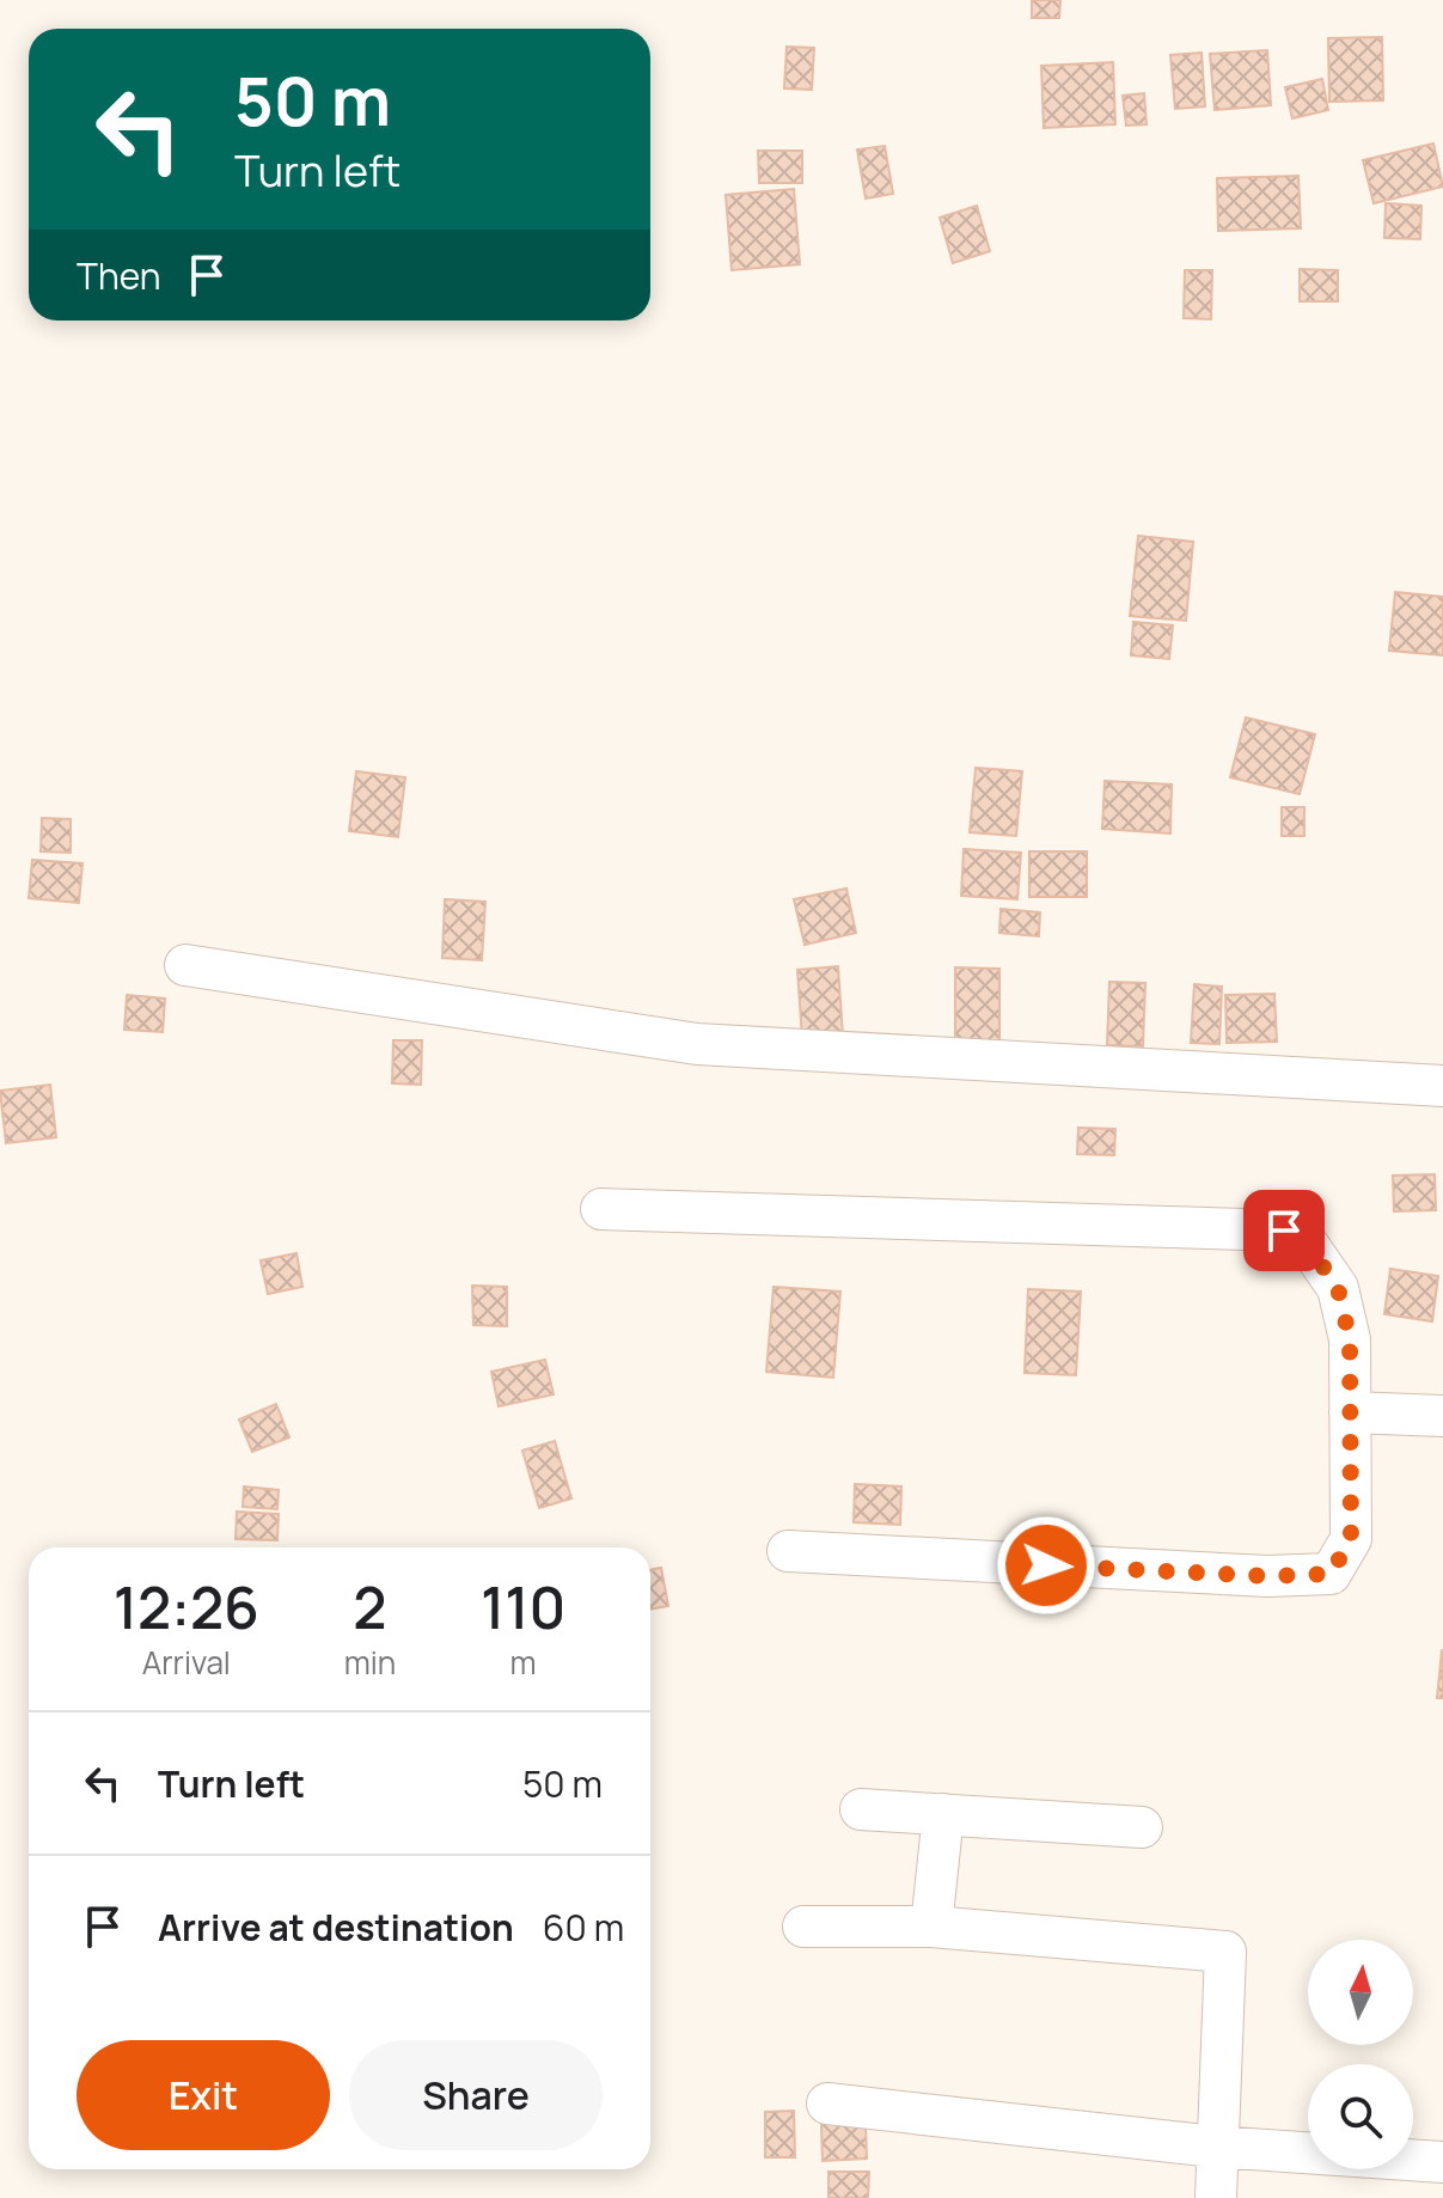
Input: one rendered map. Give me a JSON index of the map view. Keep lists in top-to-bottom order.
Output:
{
  "north": "top",
  "page": {
    "turn": ["50 m", "Turn left"],
    "then": "Then",
    "eta": [
      "12:26",
      "Arrival",
      "2",
      "min",
      "110",
      "m"
    ],
    "list": [
      {
        "name": "Turn left",
        "value": "50 m"
      },
      {
        "name": "Arrive at destination",
        "value": "60 m"
      }
    ],
    "buttons": ["Exit", "Share"]
  }
}
